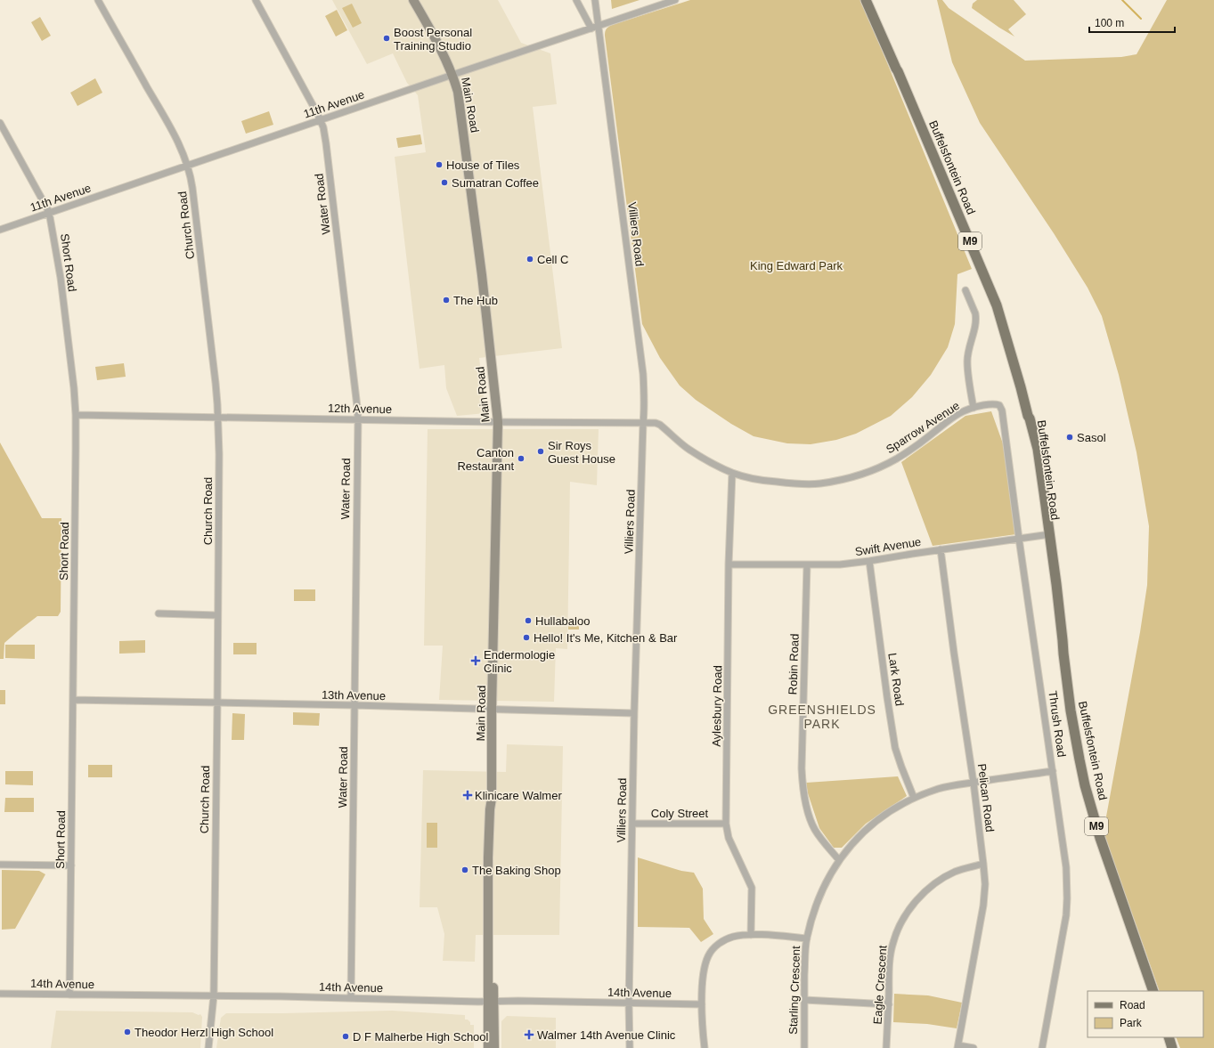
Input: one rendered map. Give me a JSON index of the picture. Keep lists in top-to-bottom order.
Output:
{
  "streets": {
    "main road": ["Main Road", "Buffelsfontein Road", "M9"],
    "street": [
      "11th Avenue",
      "Water Road",
      "Church Road",
      "Villiers Road",
      "Short Road",
      "12th Avenue",
      "Sparrow Avenue",
      "Swift Avenue",
      "Robin Road",
      "Lark Road",
      "13th Avenue",
      "Aylesbury Road",
      "Thrush Road",
      "Pelican Road",
      "Coly Street",
      "14th Avenue",
      "Eagle Crescent",
      "Starling Crescent"
    ]
  },
  "crossings": [
    ["11th Avenue", "Main Road"],
    ["11th Avenue", "Water Road"],
    ["11th Avenue", "Church Road"],
    ["11th Avenue", "Villiers Road"],
    ["11th Avenue", "Short Road"],
    ["Main Road", "12th Avenue"],
    ["Main Road", "13th Avenue"],
    ["Main Road", "14th Avenue"],
    ["Buffelsfontein Road", "Swift Avenue"],
    ["Water Road", "12th Avenue"],
    ["Water Road", "13th Avenue"],
    ["Water Road", "14th Avenue"],
    ["Church Road", "12th Avenue"],
    ["Church Road", "13th Avenue"],
    ["Church Road", "14th Avenue"],
    ["Villiers Road", "12th Avenue"],
    ["Villiers Road", "Sparrow Avenue"],
    ["Villiers Road", "13th Avenue"],
    ["Villiers Road", "Coly Street"],
    ["Villiers Road", "14th Avenue"],
    ["Short Road", "12th Avenue"],
    ["Short Road", "13th Avenue"],
    ["Short Road", "14th Avenue"],
    ["12th Avenue", "Sparrow Avenue"],
    ["Sparrow Avenue", "Aylesbury Road"],
    ["Sparrow Avenue", "Thrush Road"],
    ["Swift Avenue", "Robin Road"],
    ["Swift Avenue", "Lark Road"],
    ["Swift Avenue", "Aylesbury Road"],
    ["Swift Avenue", "Thrush Road"],
    ["Swift Avenue", "Pelican Road"],
    ["Robin Road", "Starling Crescent"],
    ["Lark Road", "Starling Crescent"],
    ["Aylesbury Road", "Coly Street"],
    ["Thrush Road", "Starling Crescent"],
    ["Pelican Road", "Eagle Crescent"],
    ["Pelican Road", "Starling Crescent"]
  ],
  "districts": ["GREENSHIELDS PARK"],
  "parks": ["King Edward Park"],
  "places": {
    "other": [
      "Boost Personal Training Studio",
      "House of Tiles",
      "Sumatran Coffee",
      "Cell C",
      "The Hub",
      "Sasol",
      "Sir Roys Guest House",
      "Canton Restaurant",
      "Hullabaloo",
      "Hello! It's Me, Kitchen & Bar",
      "The Baking Shop",
      "Theodor Herzl High School",
      "D F Malherbe High School"
    ],
    "health": ["Endermologie Clinic", "Klinicare Walmer", "Walmer 14th Avenue Clinic"]
  },
  "legend": ["Road", "Park"],
  "scale_bar": "100 m"
}
